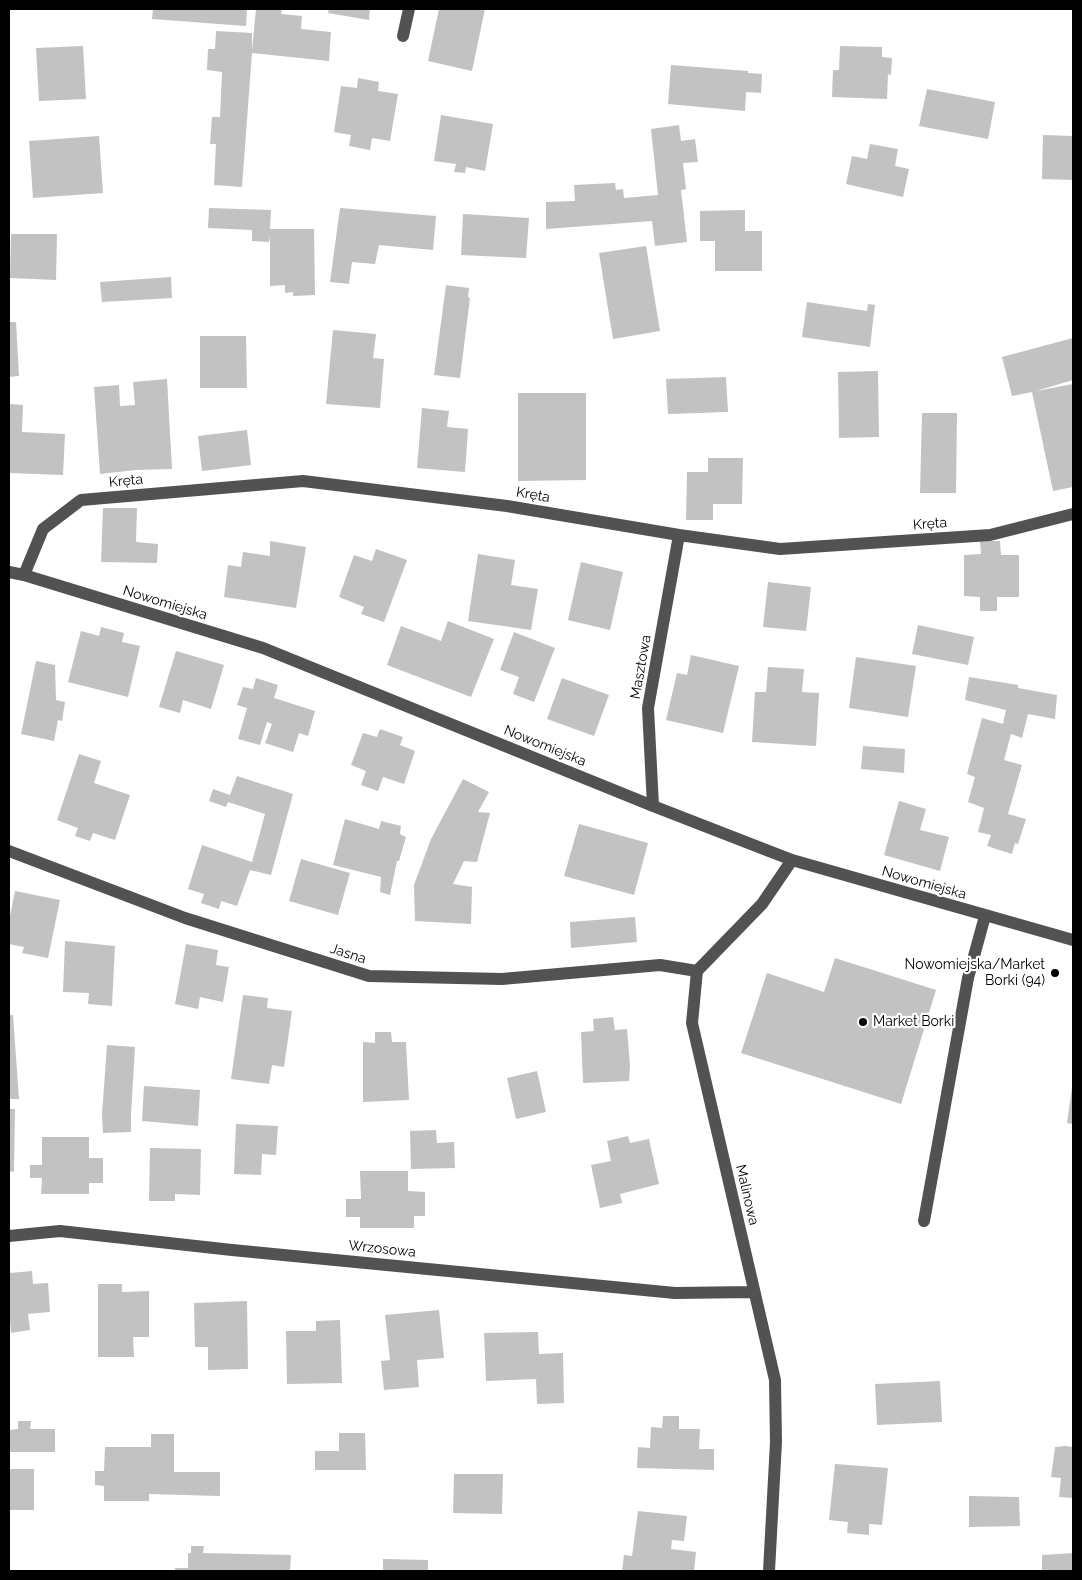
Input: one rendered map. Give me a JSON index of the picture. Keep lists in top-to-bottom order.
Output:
{
  "streets": {
    "street": [
      "Kręta",
      "Nowomiejska",
      "Masztowa",
      "Jasna",
      "Malinowa",
      "Wrzosowa"
    ]
  },
  "crossings": [
    ["Kręta", "Nowomiejska"],
    ["Kręta", "Masztowa"],
    ["Nowomiejska", "Masztowa"],
    ["Jasna", "Malinowa"],
    ["Malinowa", "Wrzosowa"]
  ],
  "places": ["Nowomiejska/Market Borki (94)", "Market Borki"]
}
